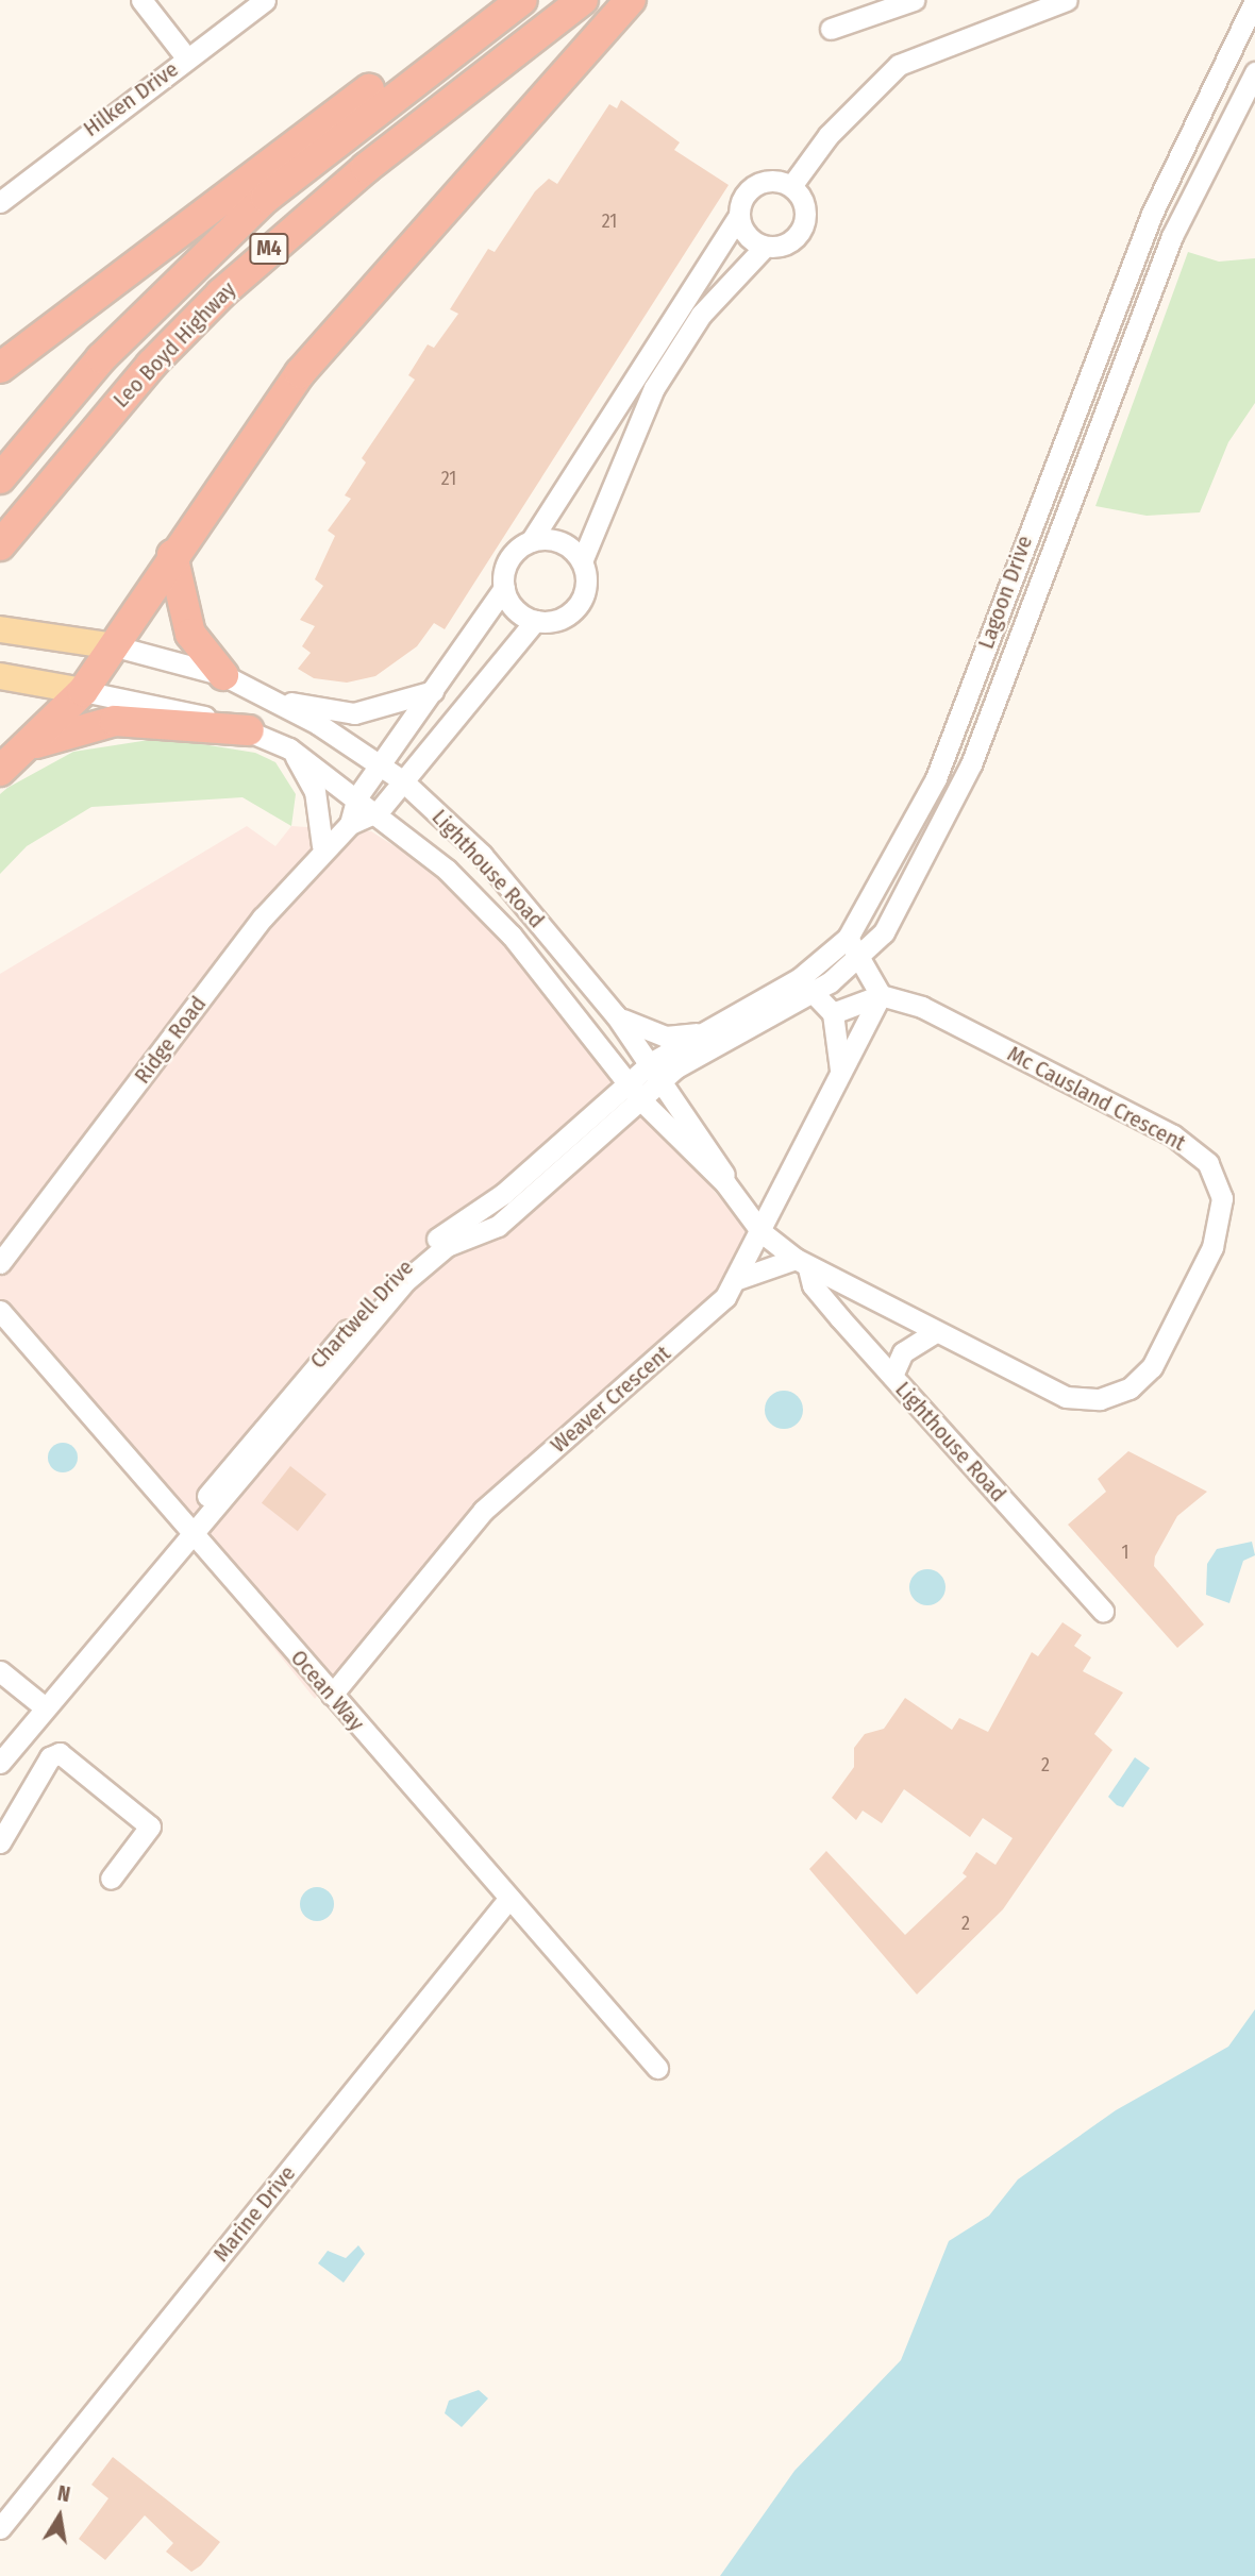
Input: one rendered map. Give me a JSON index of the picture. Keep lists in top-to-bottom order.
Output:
{
  "streets": {
    "highway": ["M4", "Leo Boyd Highway"],
    "street": [
      "Hilken Drive",
      "Lagoon Drive",
      "Lighthouse Road",
      "Ridge Road",
      "Mc Causland Crescent",
      "Chartwell Drive",
      "Weaver Crescent",
      "Ocean Way",
      "Marine Drive"
    ]
  },
  "crossings": [
    ["Lagoon Drive", "Lighthouse Road"],
    ["Lagoon Drive", "Chartwell Drive"],
    ["Lighthouse Road", "Ridge Road"],
    ["Lighthouse Road", "Mc Causland Crescent"],
    ["Lighthouse Road", "Chartwell Drive"],
    ["Lighthouse Road", "Weaver Crescent"],
    ["Mc Causland Crescent", "Weaver Crescent"],
    ["Chartwell Drive", "Ocean Way"],
    ["Weaver Crescent", "Ocean Way"],
    ["Ocean Way", "Marine Drive"]
  ],
  "house_numbers": [
    "21",
    "21",
    "1",
    "2",
    "2"
  ],
  "north": "top"
}
